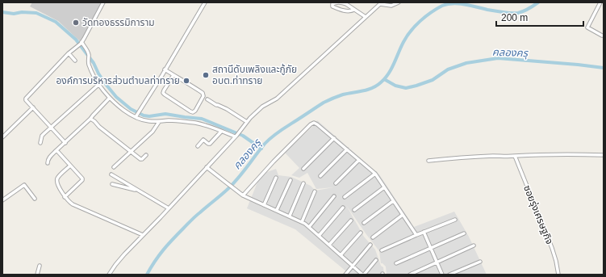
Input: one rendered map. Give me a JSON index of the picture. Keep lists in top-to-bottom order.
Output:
{
  "streets": {
    "street": ["ซอยรุ่งเศรษฐกิจ"]
  },
  "water": ["คลองครุ"],
  "places": ["วัดทองธรรมิการาม", "สถานีดับเพลิงและกู้ภัย อบต.ท่าทราย", "องค์การบริหารส่วนตำบลท่าทราย"],
  "scale_bar": "200 m"
}
